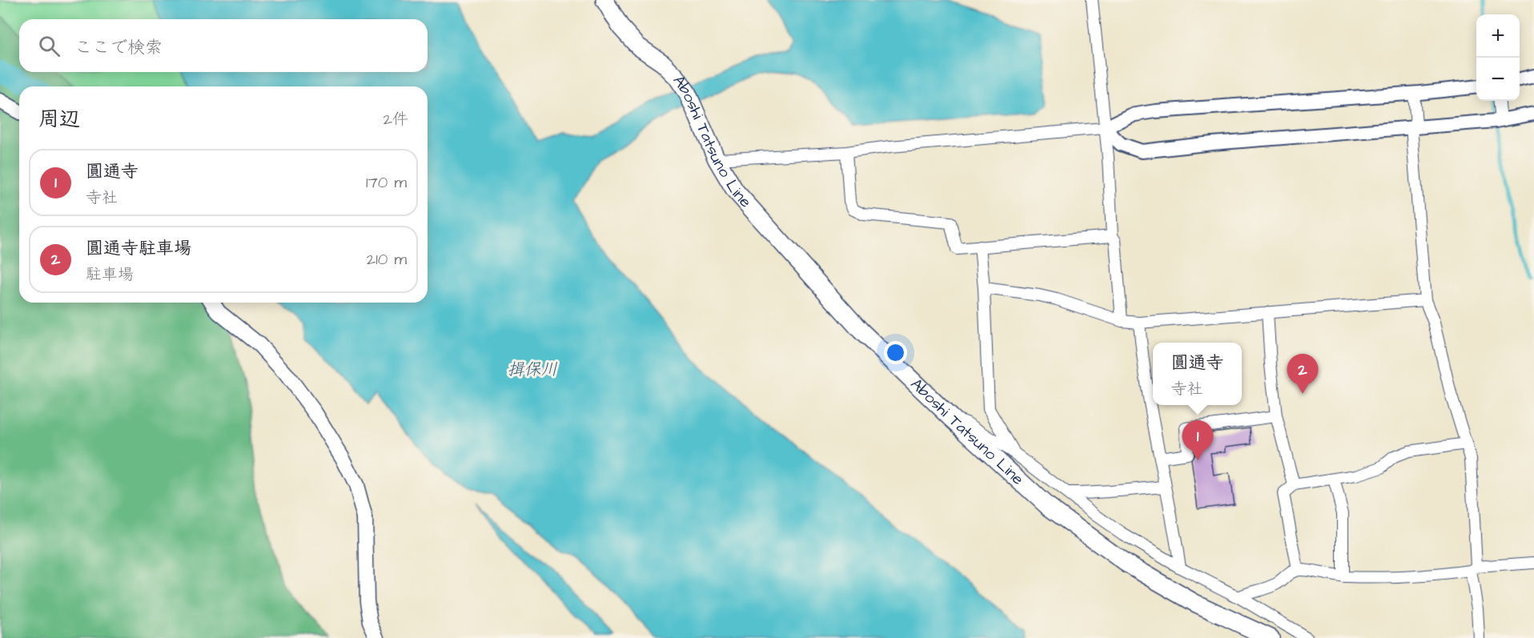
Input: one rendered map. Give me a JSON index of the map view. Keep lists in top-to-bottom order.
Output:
{
  "streets": {
    "main road": ["Aboshi Tatsuno Line"]
  },
  "water": ["揖保川"],
  "page": {
    "map_buttons": ["+", "−"],
    "search": "ここで検索",
    "heading": ["周辺", "2件"],
    "list": [
      {
        "mark": "1",
        "name": "圓通寺",
        "note": "寺社",
        "value": "170 m"
      },
      {
        "mark": "2",
        "name": "圓通寺駐車場",
        "note": "駐車場",
        "value": "210 m"
      }
    ],
    "popup": ["圓通寺", "寺社"],
    "pins": ["2", "1"]
  }
}
